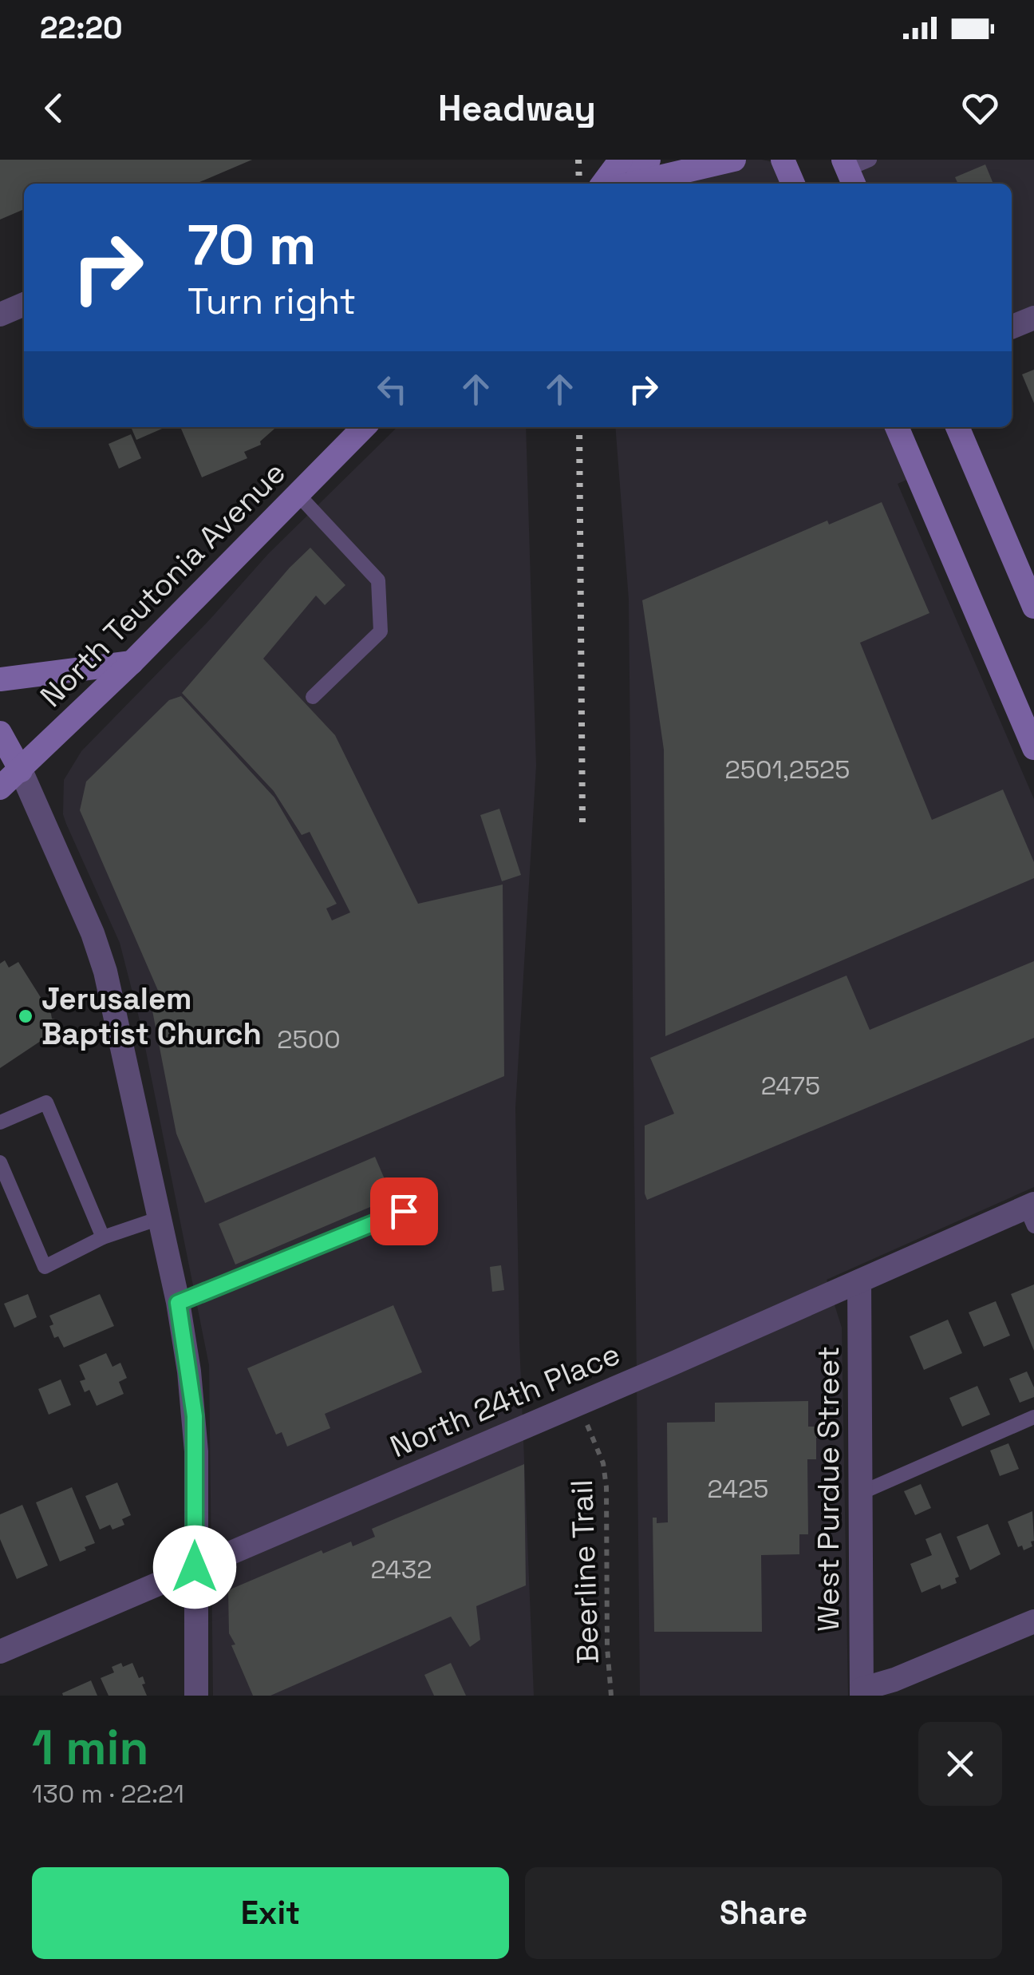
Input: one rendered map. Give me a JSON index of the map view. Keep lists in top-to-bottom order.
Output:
{
  "streets": {
    "main road": ["North Teutonia Avenue"],
    "street": ["North 24th Place", "West Purdue Street"],
    "path": ["Beerline Trail"]
  },
  "crossings": [
    ["North 24th Place", "West Purdue Street"],
    ["North 24th Place", "Beerline Trail"]
  ],
  "places": ["Jerusalem Baptist Church"],
  "house_numbers": [
    "2501,2525",
    "2500",
    "2475",
    "2425",
    "2432"
  ],
  "page": {
    "status": "22:20",
    "header": "Headway",
    "turn": ["70 m", "Turn right"],
    "heading": ["1 min", "130 m · 22:21"],
    "buttons": ["Exit", "Share"]
  }
}
